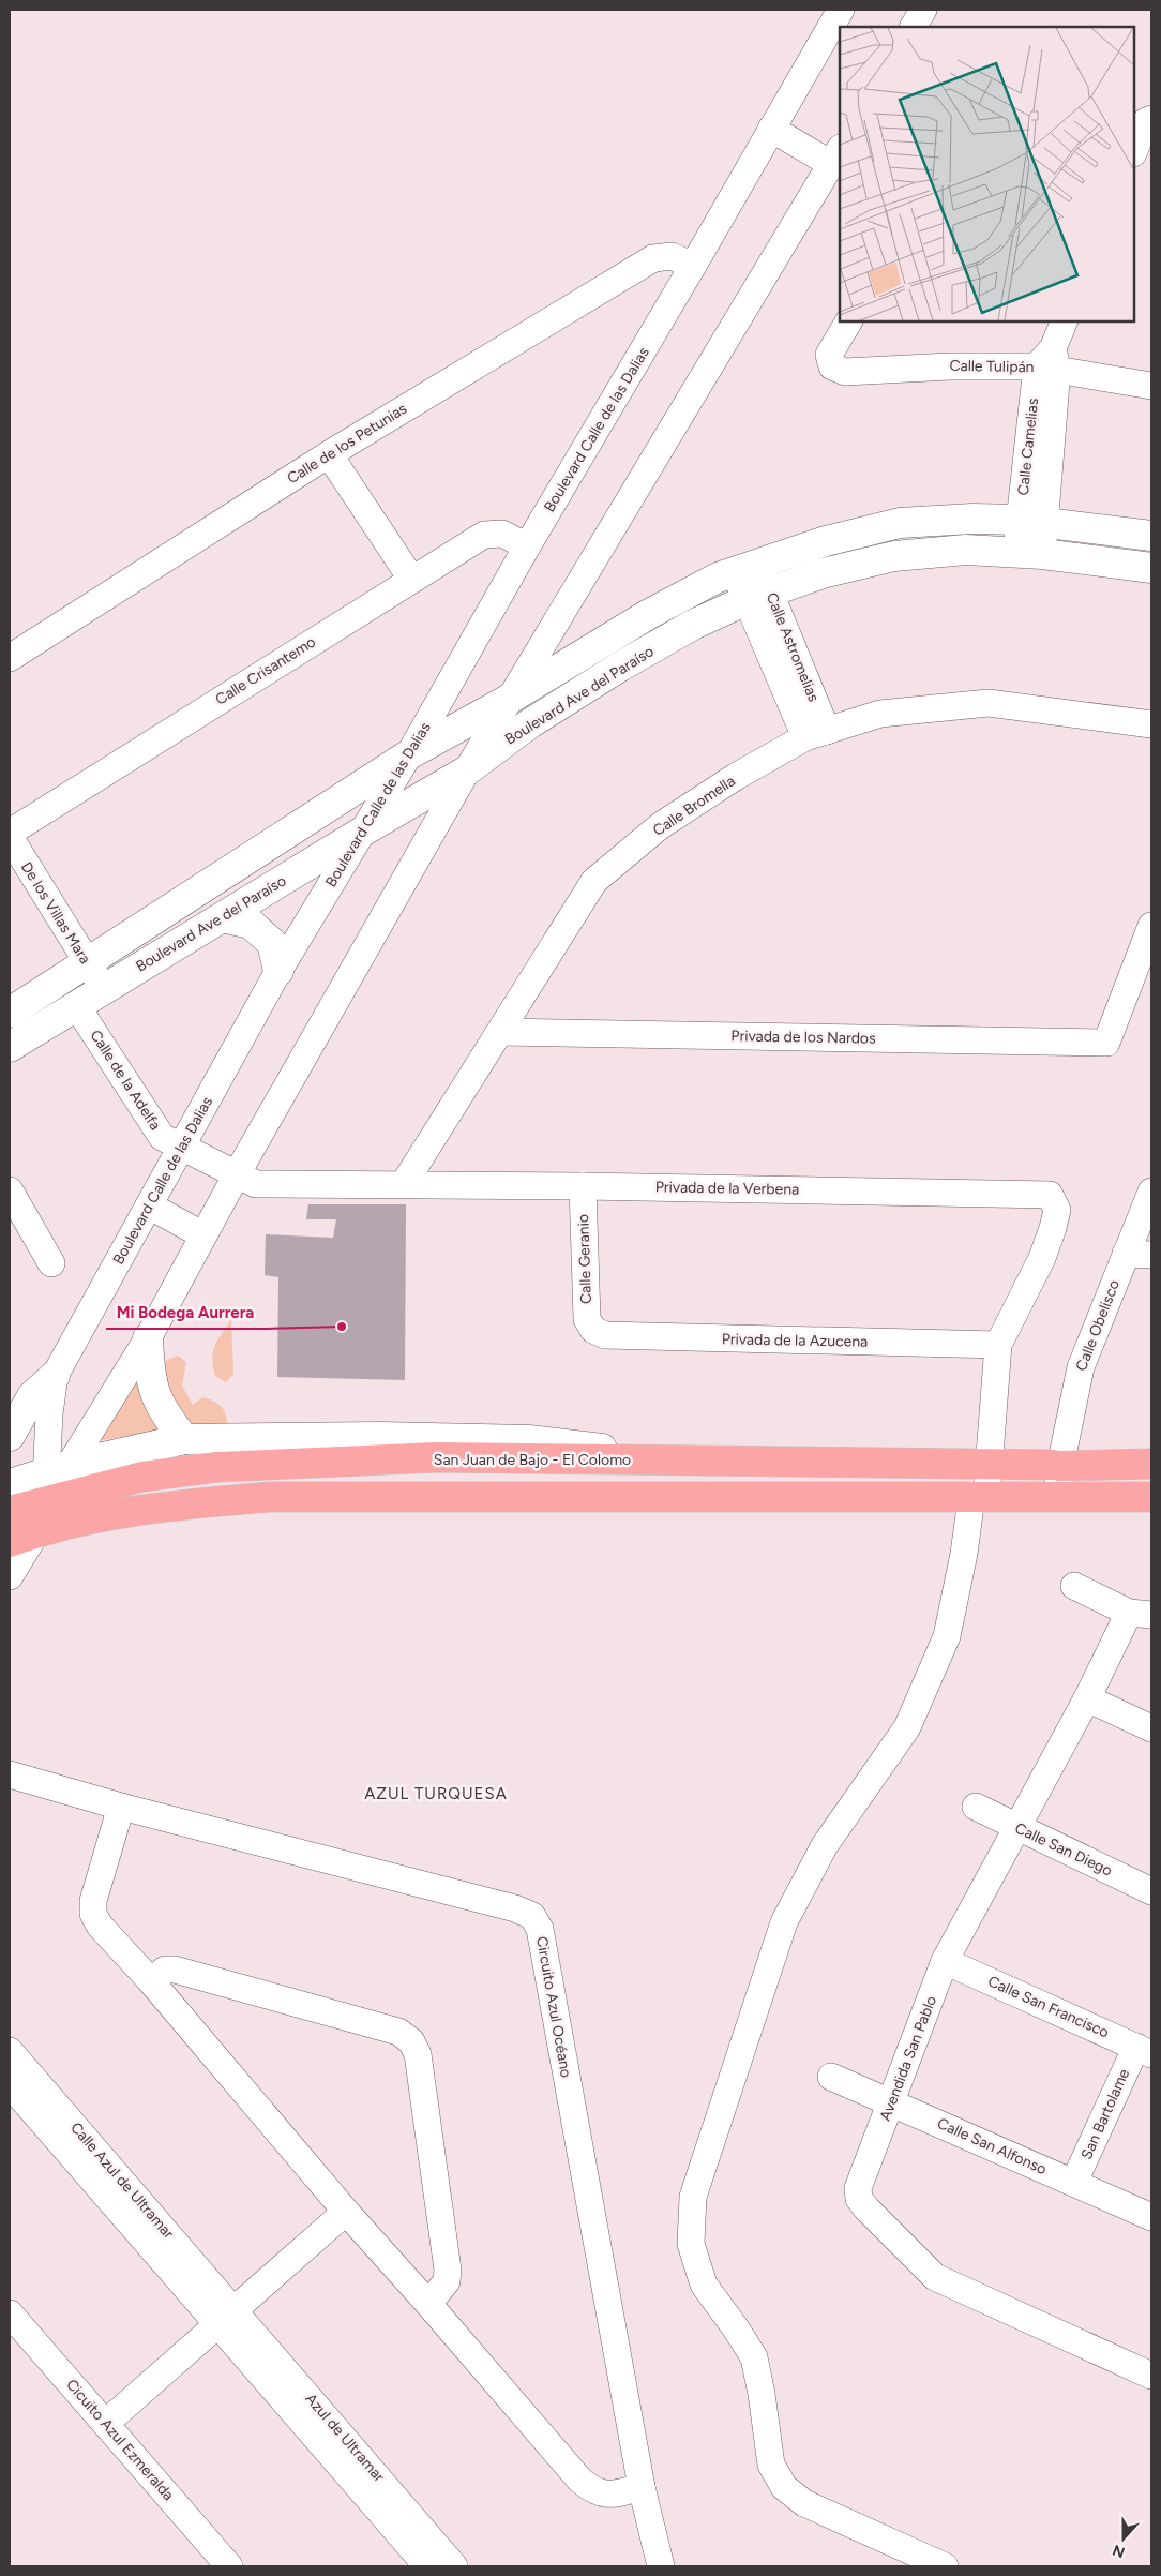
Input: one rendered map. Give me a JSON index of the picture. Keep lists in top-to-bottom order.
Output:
{
  "streets": {
    "main road": ["San Juan de Bajo - El Colomo"],
    "street": [
      "Calle Tulipán",
      "Boulevard Calle de las Dalias",
      "Calle de los Petunias",
      "Calle Camelias",
      "Calle Astromelias",
      "Calle Crisantemo",
      "Boulevard Ave del Paraíso",
      "Calle Bromella",
      "De los Villas Mara",
      "Privada de los Nardos",
      "Calle de la Adelfa",
      "Privada de la Verbena",
      "Calle Geranio",
      "Calle Obelisco",
      "Privada de la Azucena",
      "Calle San Diego",
      "Circuito Azul Océano",
      "Calle San Francisco",
      "Avendida San Pablo",
      "San Bartolame",
      "Calle San Alfonso",
      "Calle Azul de Ultramar",
      "Azul de Ultramar",
      "Cicuito Azul Ezmeralda"
    ]
  },
  "crossings": [
    ["Calle Tulipán", "Calle Camelias"],
    ["Boulevard Calle de las Dalias", "Calle de los Petunias"],
    ["Boulevard Calle de las Dalias", "Calle Crisantemo"],
    ["Boulevard Calle de las Dalias", "Boulevard Ave del Paraíso"],
    ["Boulevard Calle de las Dalias", "Calle de la Adelfa"],
    ["Boulevard Calle de las Dalias", "Privada de la Verbena"],
    ["Boulevard Calle de las Dalias", "San Juan de Bajo - El Colomo"],
    ["Calle Camelias", "Boulevard Ave del Paraíso"],
    ["Calle Astromelias", "Boulevard Ave del Paraíso"],
    ["Calle Astromelias", "Calle Bromella"],
    ["Boulevard Ave del Paraíso", "De los Villas Mara"],
    ["Boulevard Ave del Paraíso", "Calle de la Adelfa"],
    ["Calle Bromella", "Privada de los Nardos"],
    ["Calle Bromella", "Privada de la Verbena"],
    ["Calle de la Adelfa", "Privada de la Verbena"],
    ["Privada de la Verbena", "Calle Geranio"],
    ["Privada de la Verbena", "Privada de la Azucena"],
    ["Calle Geranio", "Privada de la Azucena"],
    ["Calle Obelisco", "San Juan de Bajo - El Colomo"],
    ["Calle San Diego", "Avendida San Pablo"],
    ["Calle San Francisco", "Avendida San Pablo"],
    ["Calle San Francisco", "San Bartolame"],
    ["Avendida San Pablo", "Calle San Alfonso"],
    ["San Bartolame", "Calle San Alfonso"],
    ["Calle Azul de Ultramar", "Azul de Ultramar"]
  ],
  "districts": ["AZUL TURQUESA"],
  "places": ["Mi Bodega Aurrera"],
  "north": "bottom"
}
